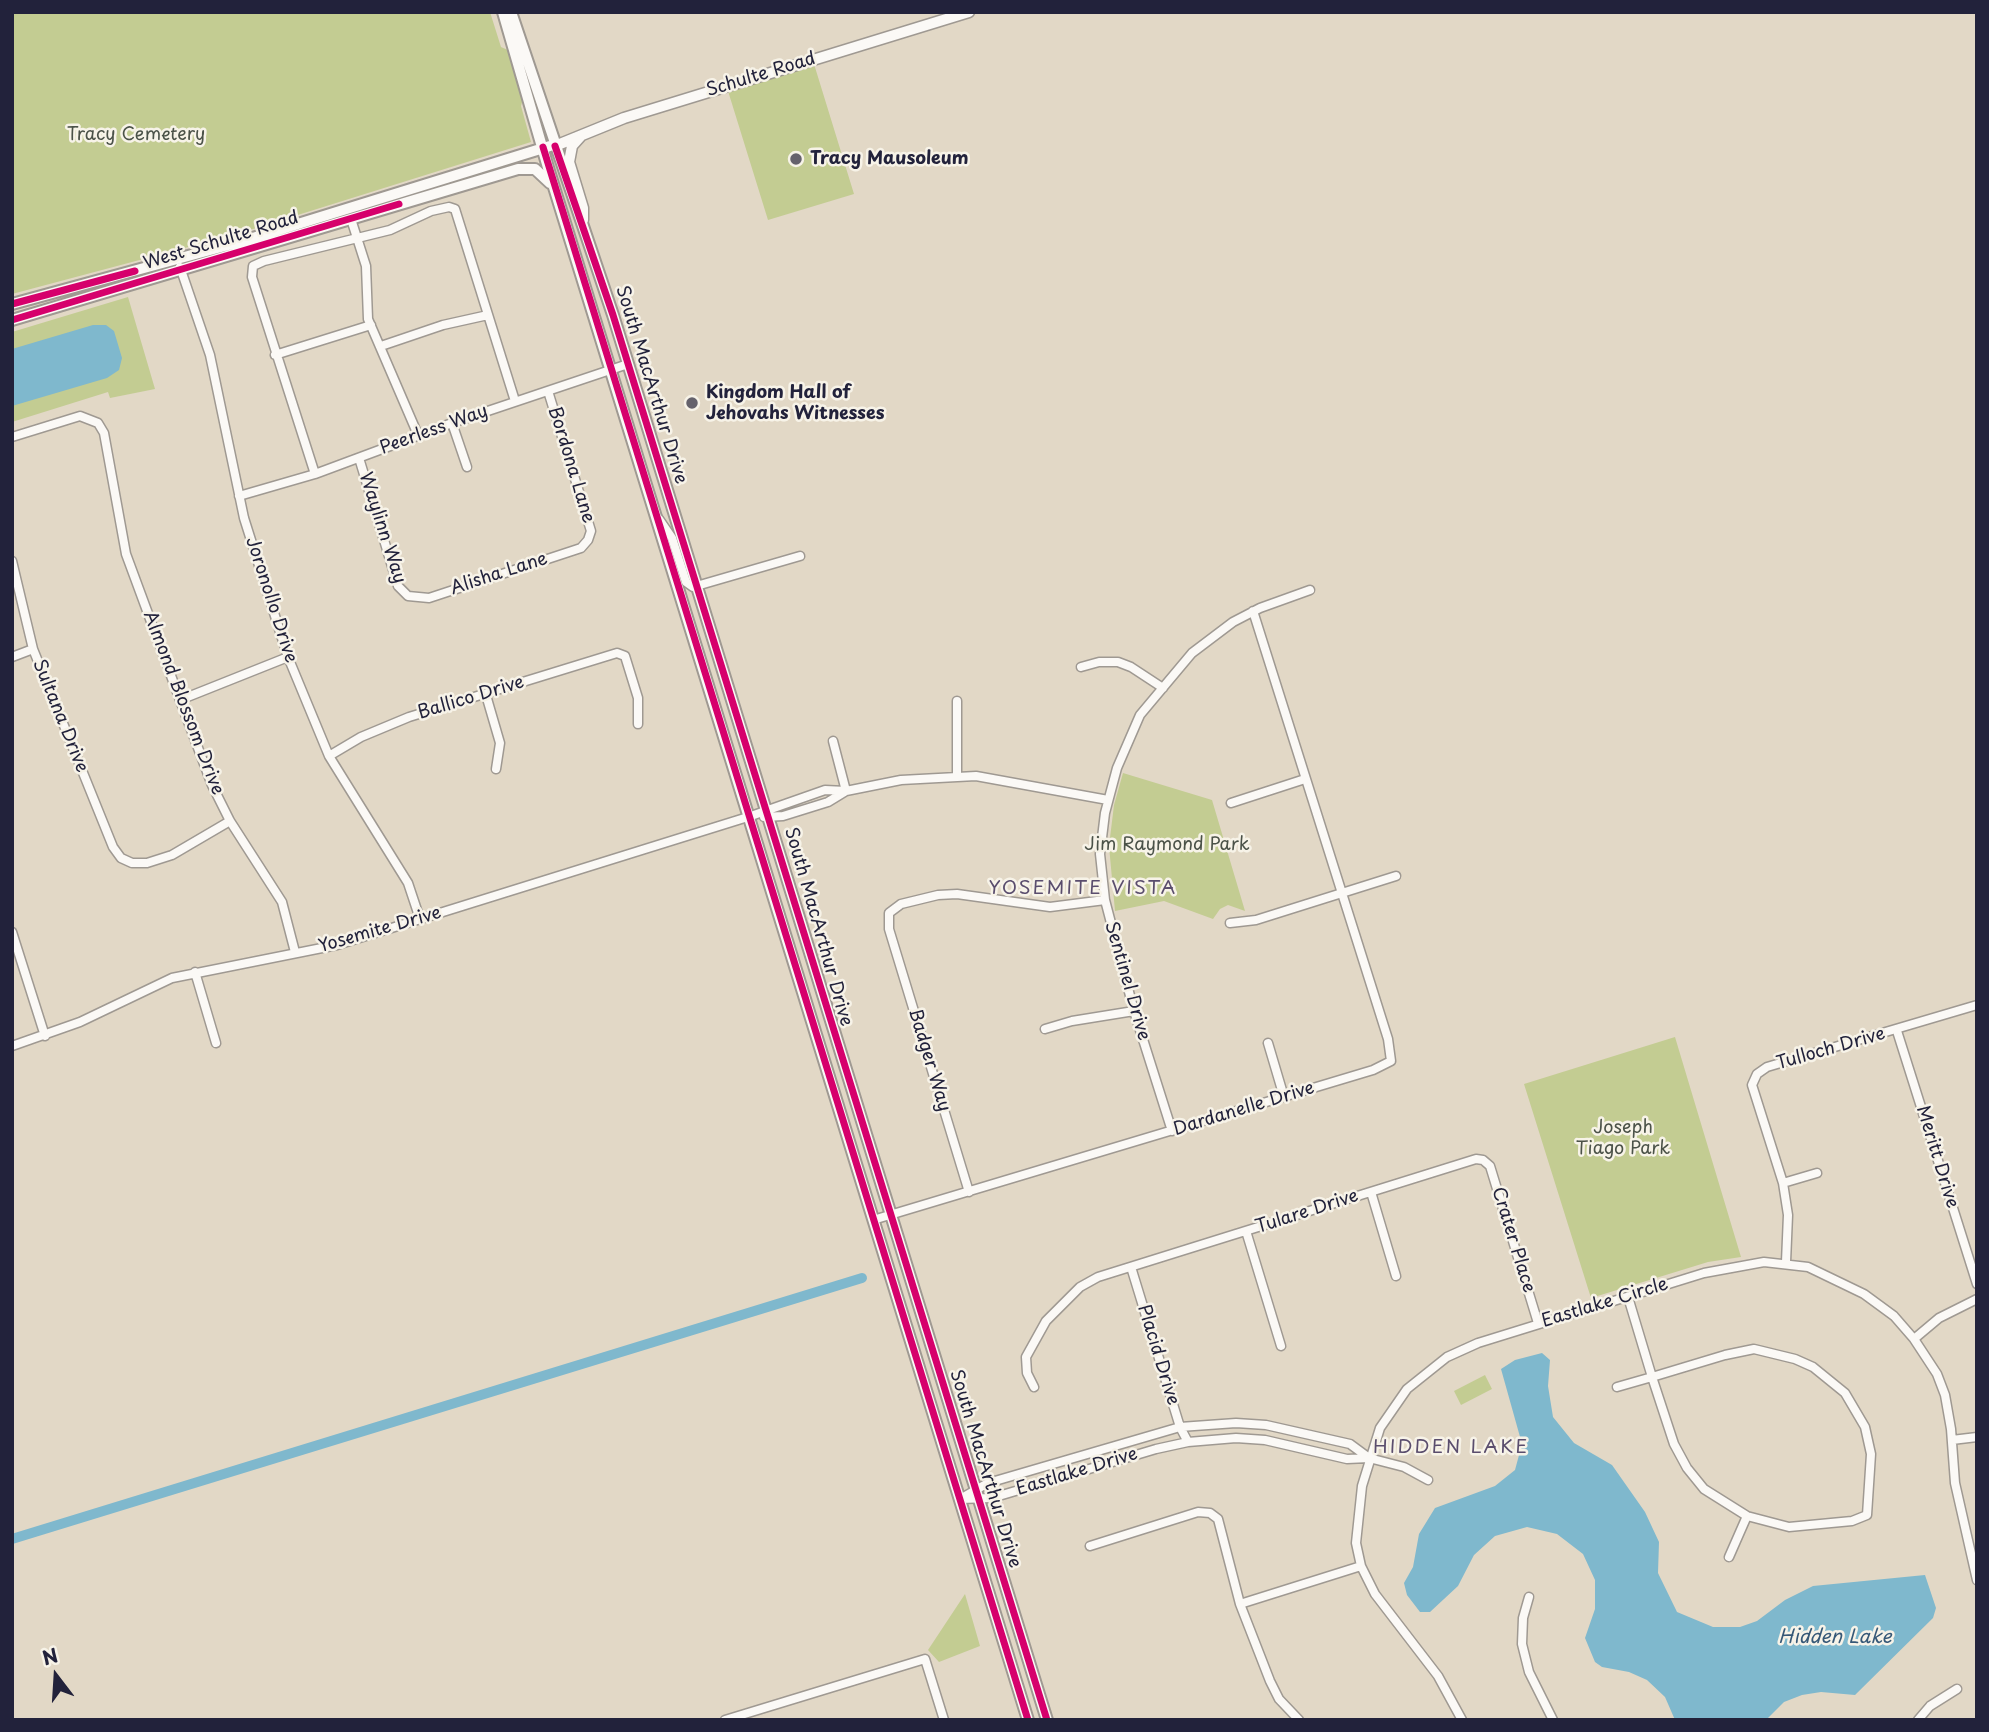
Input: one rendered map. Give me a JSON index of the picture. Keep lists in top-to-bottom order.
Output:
{
  "streets": {
    "main road": ["Schulte Road", "West Schulte Road", "South MacArthur Drive"],
    "street": [
      "Peerless Way",
      "Bordona Lane",
      "Waylinn Way",
      "Alisha Lane",
      "Joronollo Drive",
      "Ballico Drive",
      "Almond Blossom Drive",
      "Sultana Drive",
      "Yosemite Drive",
      "Sentinel Drive",
      "Tulloch Drive",
      "Badger Way",
      "Dardanelle Drive",
      "Meritt Drive",
      "Tulare Drive",
      "Crater Place",
      "Eastlake Circle",
      "Placid Drive",
      "Eastlake Drive"
    ]
  },
  "crossings": [
    ["Schulte Road", "West Schulte Road"],
    ["Schulte Road", "South MacArthur Drive"],
    ["West Schulte Road", "Joronollo Drive"],
    ["South MacArthur Drive", "Peerless Way"],
    ["South MacArthur Drive", "Yosemite Drive"],
    ["South MacArthur Drive", "Dardanelle Drive"],
    ["South MacArthur Drive", "Eastlake Drive"],
    ["Peerless Way", "Bordona Lane"],
    ["Peerless Way", "Waylinn Way"],
    ["Peerless Way", "Joronollo Drive"],
    ["Bordona Lane", "Alisha Lane"],
    ["Waylinn Way", "Alisha Lane"],
    ["Joronollo Drive", "Ballico Drive"],
    ["Joronollo Drive", "Yosemite Drive"],
    ["Almond Blossom Drive", "Sultana Drive"],
    ["Almond Blossom Drive", "Yosemite Drive"],
    ["Yosemite Drive", "Sentinel Drive"],
    ["Sentinel Drive", "Badger Way"],
    ["Sentinel Drive", "Dardanelle Drive"],
    ["Tulloch Drive", "Meritt Drive"],
    ["Tulloch Drive", "Eastlake Circle"],
    ["Badger Way", "Dardanelle Drive"],
    ["Tulare Drive", "Crater Place"],
    ["Tulare Drive", "Placid Drive"],
    ["Crater Place", "Eastlake Circle"],
    ["Eastlake Circle", "Eastlake Drive"],
    ["Placid Drive", "Eastlake Drive"]
  ],
  "districts": ["YOSEMITE VISTA", "HIDDEN LAKE"],
  "water": ["Hidden Lake"],
  "parks": ["Tracy Cemetery", "Jim Raymond Park", "Joseph Tiago Park"],
  "places": ["Tracy Mausoleum", "Kingdom Hall of Jehovahs Witnesses"],
  "north": "top"
}
